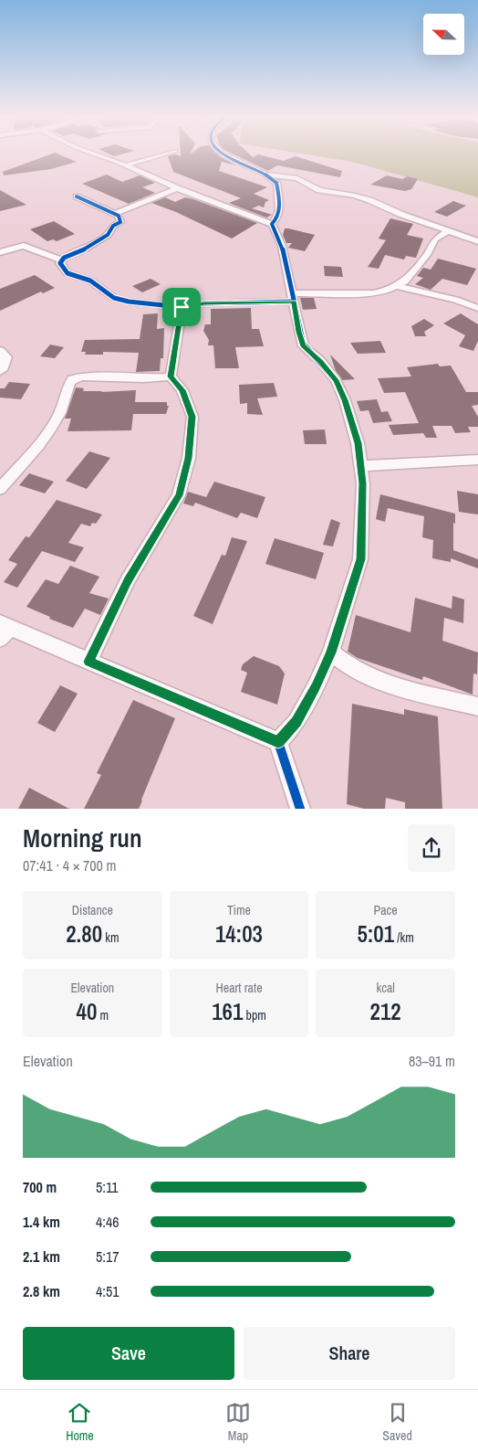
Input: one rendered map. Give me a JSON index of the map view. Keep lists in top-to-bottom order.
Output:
{
  "north": "left",
  "page": {
    "heading": ["Morning run", "07:41 · 4 × 700 m"],
    "stats": [
      ["Distance", "2.80 km"],
      ["Time", "14:03"],
      ["Pace", "5:01 /km"],
      ["Elevation", "40 m"],
      ["Heart rate", "161 bpm"],
      ["kcal", "212"]
    ],
    "chart": ["Elevation", "83–91 m"],
    "list": [
      {
        "name": "700 m",
        "note": "5:11"
      },
      {
        "name": "1.4 km",
        "note": "4:46"
      },
      {
        "name": "2.1 km",
        "note": "5:17"
      },
      {
        "name": "2.8 km",
        "note": "4:51"
      }
    ],
    "buttons": ["Save", "Share"],
    "tabs": ["Home", "Map", "Saved"]
  }
}
